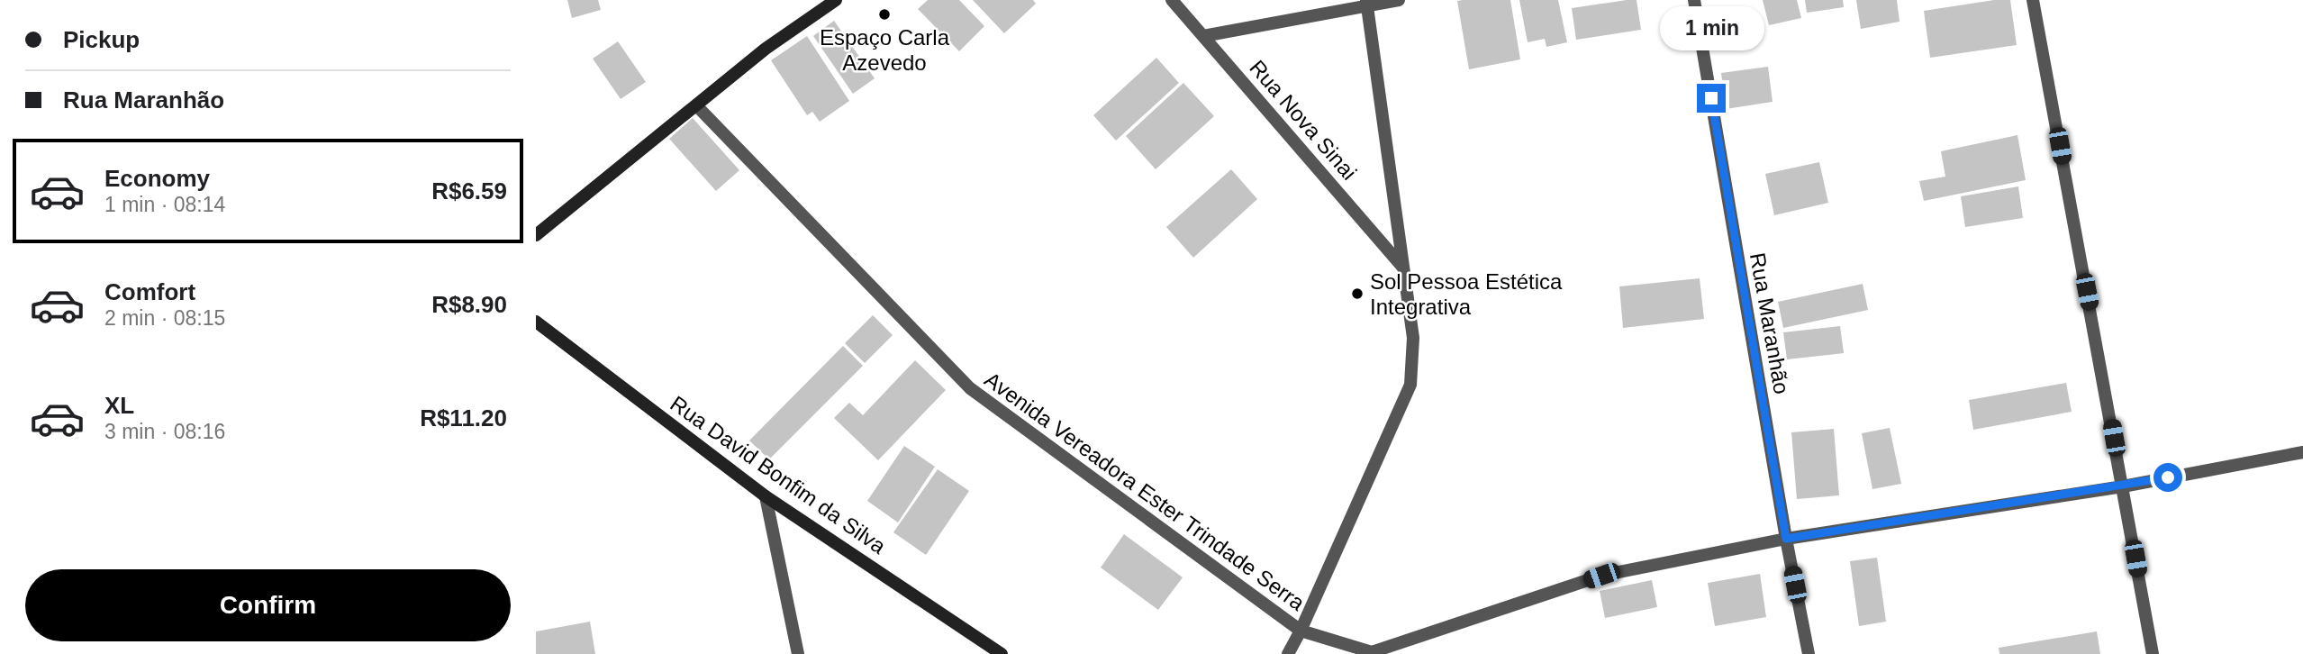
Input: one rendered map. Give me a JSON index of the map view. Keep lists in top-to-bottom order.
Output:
{
  "streets": {
    "street": [
      "Rua Nova Sinai",
      "Rua Maranhão",
      "Rua David Bonfim da Silva",
      "Avenida Vereadora Ester Trindade Serra"
    ]
  },
  "crossings": [
    ["Rua Maranhão", "Avenida Vereadora Ester Trindade Serra"]
  ],
  "places": ["Espaço Carla Azevedo", "Sol Pessoa Estética Integrativa"],
  "page": {
    "banner": ["Pickup", "Rua Maranhão"],
    "bubble": "1 min",
    "list": [
      {
        "name": "Economy",
        "note": "1 min · 08:14",
        "value": "R$6.59"
      },
      {
        "name": "Comfort",
        "note": "2 min · 08:15",
        "value": "R$8.90"
      },
      {
        "name": "XL",
        "note": "3 min · 08:16",
        "value": "R$11.20"
      }
    ],
    "buttons": "Confirm"
  }
}
